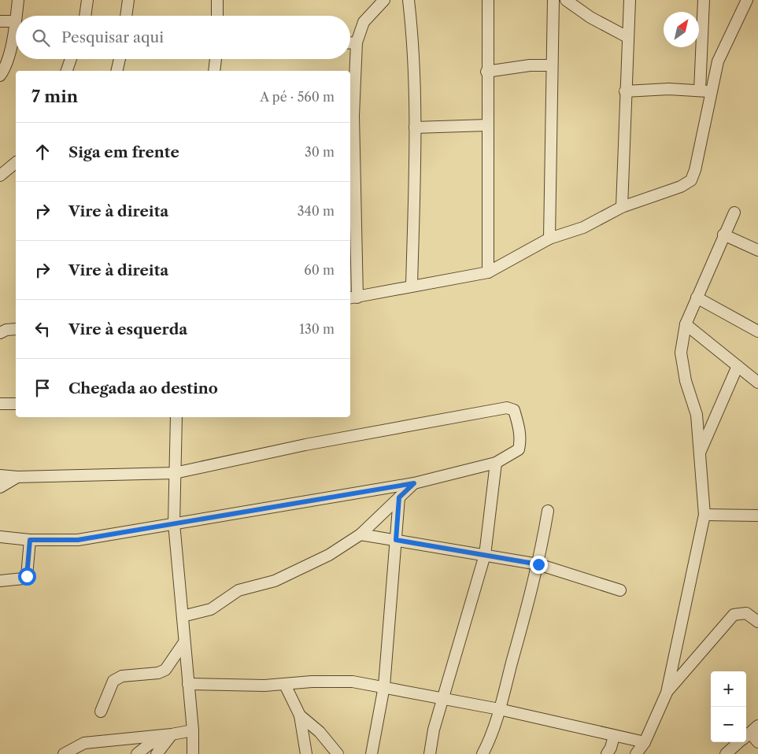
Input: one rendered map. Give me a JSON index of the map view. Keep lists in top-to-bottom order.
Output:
{
  "north": "top right",
  "page": {
    "search": "Pesquisar aqui",
    "heading": ["7 min", "A pé · 560 m"],
    "list": [
      ["Siga em frente", "30 m"],
      ["Vire à direita", "340 m"],
      ["Vire à direita", "60 m"],
      ["Vire à esquerda", "130 m"],
      "Chegada ao destino"
    ],
    "map_buttons": ["+", "−"]
  }
}
